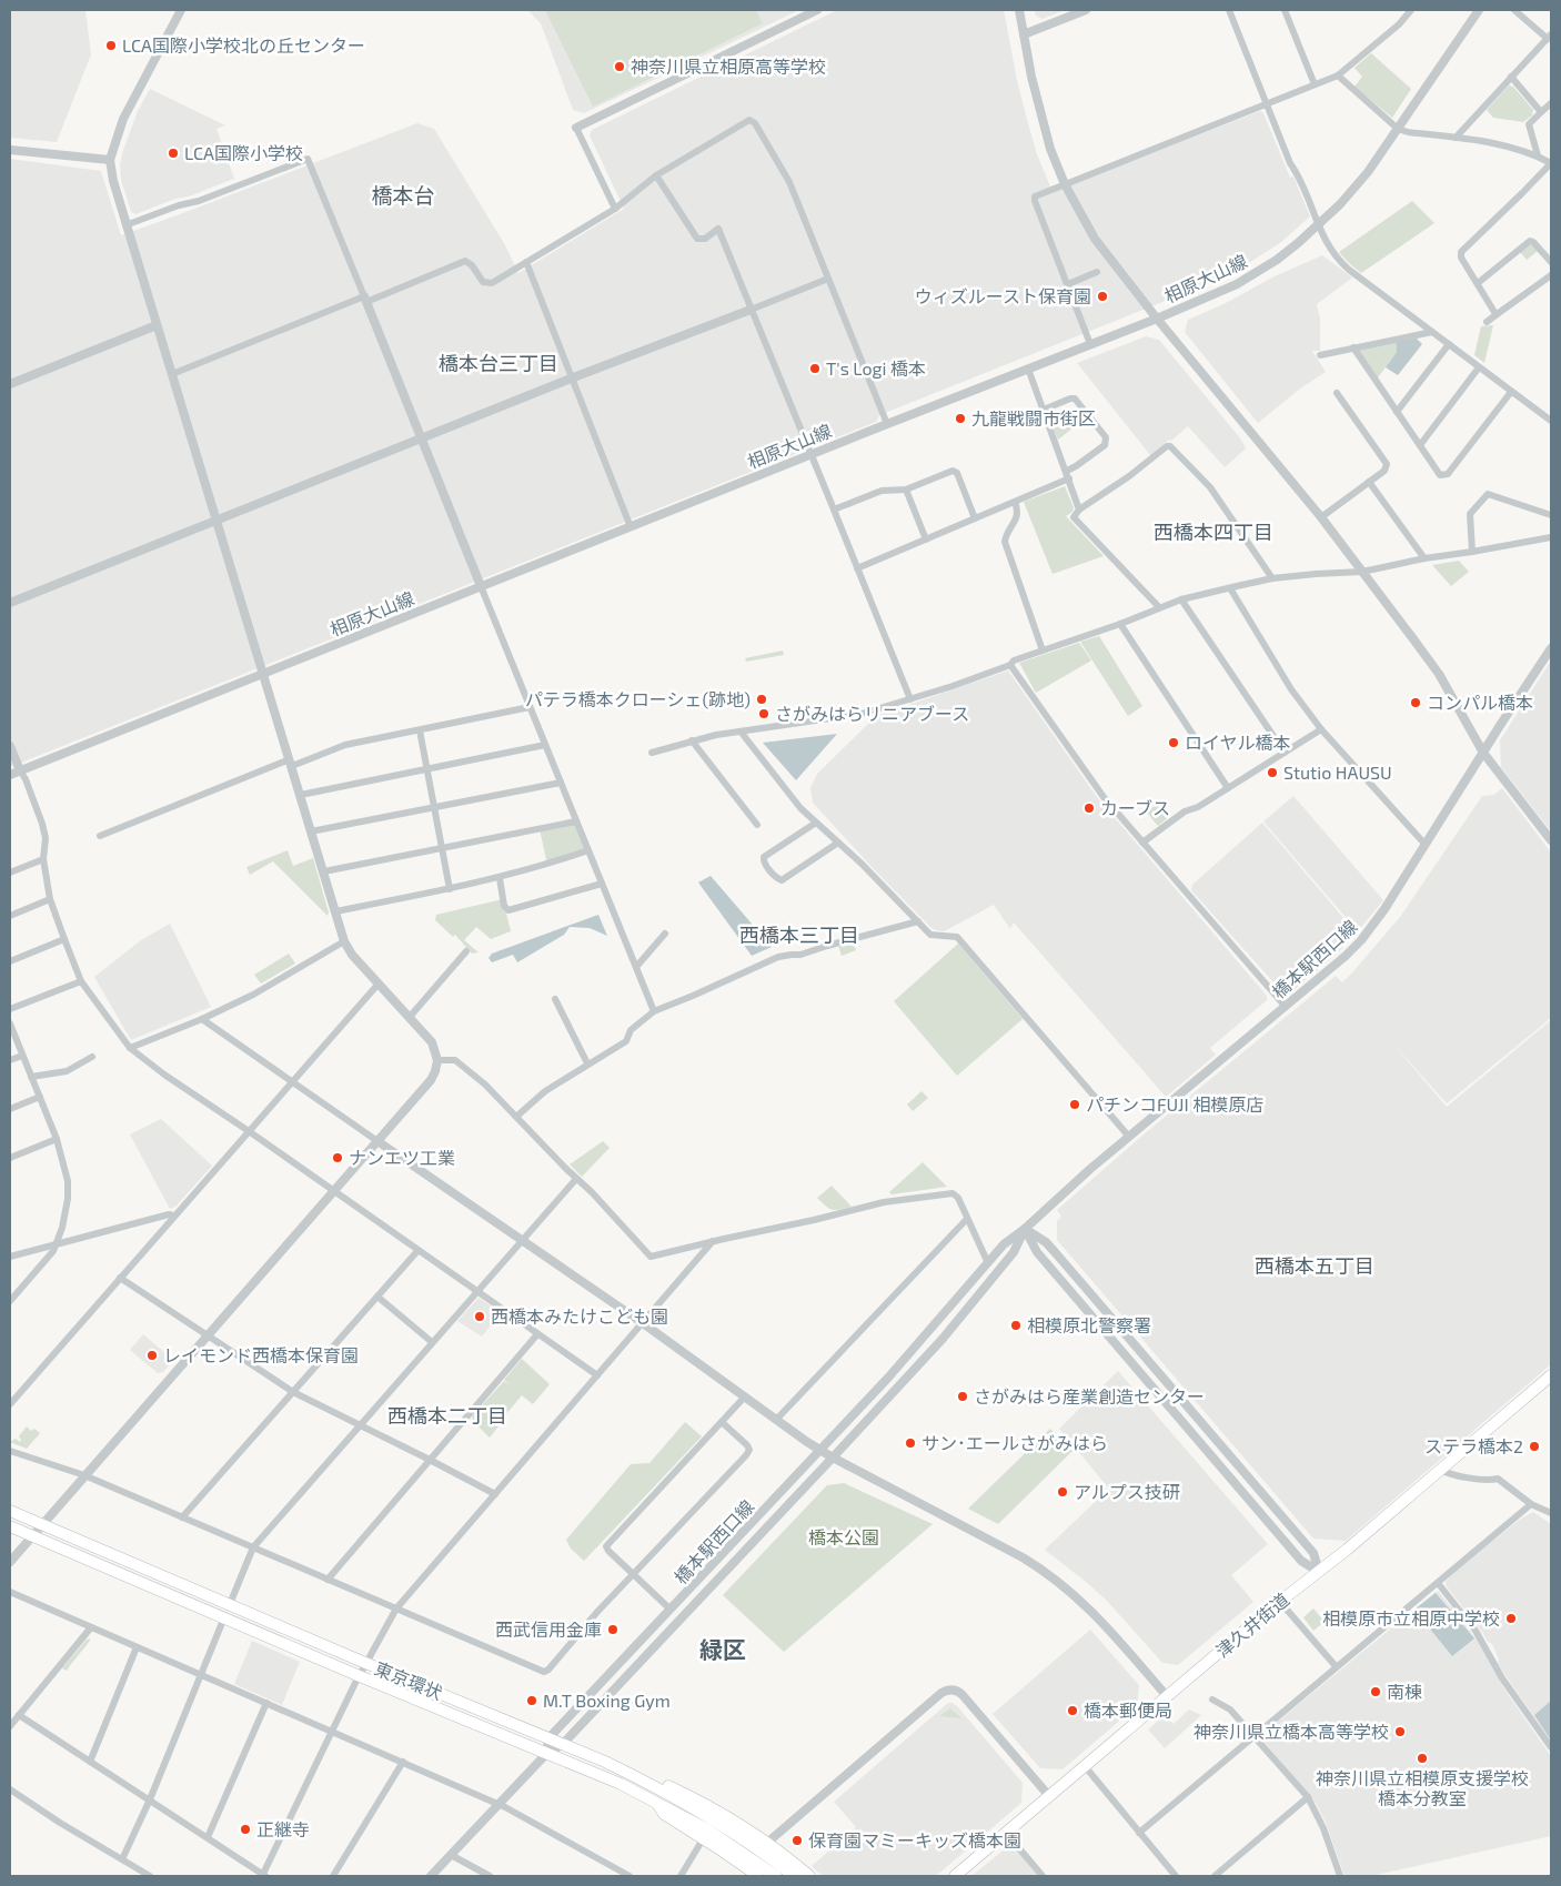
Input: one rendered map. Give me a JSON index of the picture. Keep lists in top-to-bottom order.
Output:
{
  "streets": {
    "highway": ["津久井街道", "東京環状"],
    "street": ["相原大山線", "橋本駅西口線"]
  },
  "crossings": [
    ["橋本駅西口線", "東京環状"]
  ],
  "districts": [
    "橋本台",
    "橋本台三丁目",
    "西橋本四丁目",
    "西橋本三丁目",
    "西橋本五丁目",
    "西橋本二丁目",
    "緑区"
  ],
  "parks": ["橋本公園"],
  "places": [
    "LCA国際小学校北の丘センター",
    "神奈川県立相原高等学校",
    "LCA国際小学校",
    "ウィズルースト保育園",
    "T's Logi 橋本",
    "九龍戦闘市街区",
    "パテラ橋本クローシェ(跡地)",
    "コンパル橋本",
    "さがみはらリニアブース",
    "ロイヤル橋本",
    "Stutio HAUSU",
    "カーブス",
    "パチンコFUJI 相模原店",
    "ナンエツ工業",
    "西橋本みたけこども園",
    "相模原北警察署",
    "レイモンド西橋本保育園",
    "さがみはら産業創造センター",
    "サン･エールさがみはら",
    "ステラ橋本2",
    "アルプス技研",
    "相模原市立相原中学校",
    "西武信用金庫",
    "南棟",
    "M.T Boxing Gym",
    "橋本郵便局",
    "神奈川県立橋本高等学校",
    "神奈川県立相模原支援学校 橋本分教室",
    "正継寺",
    "保育園マミーキッズ橋本園"
  ]
}
